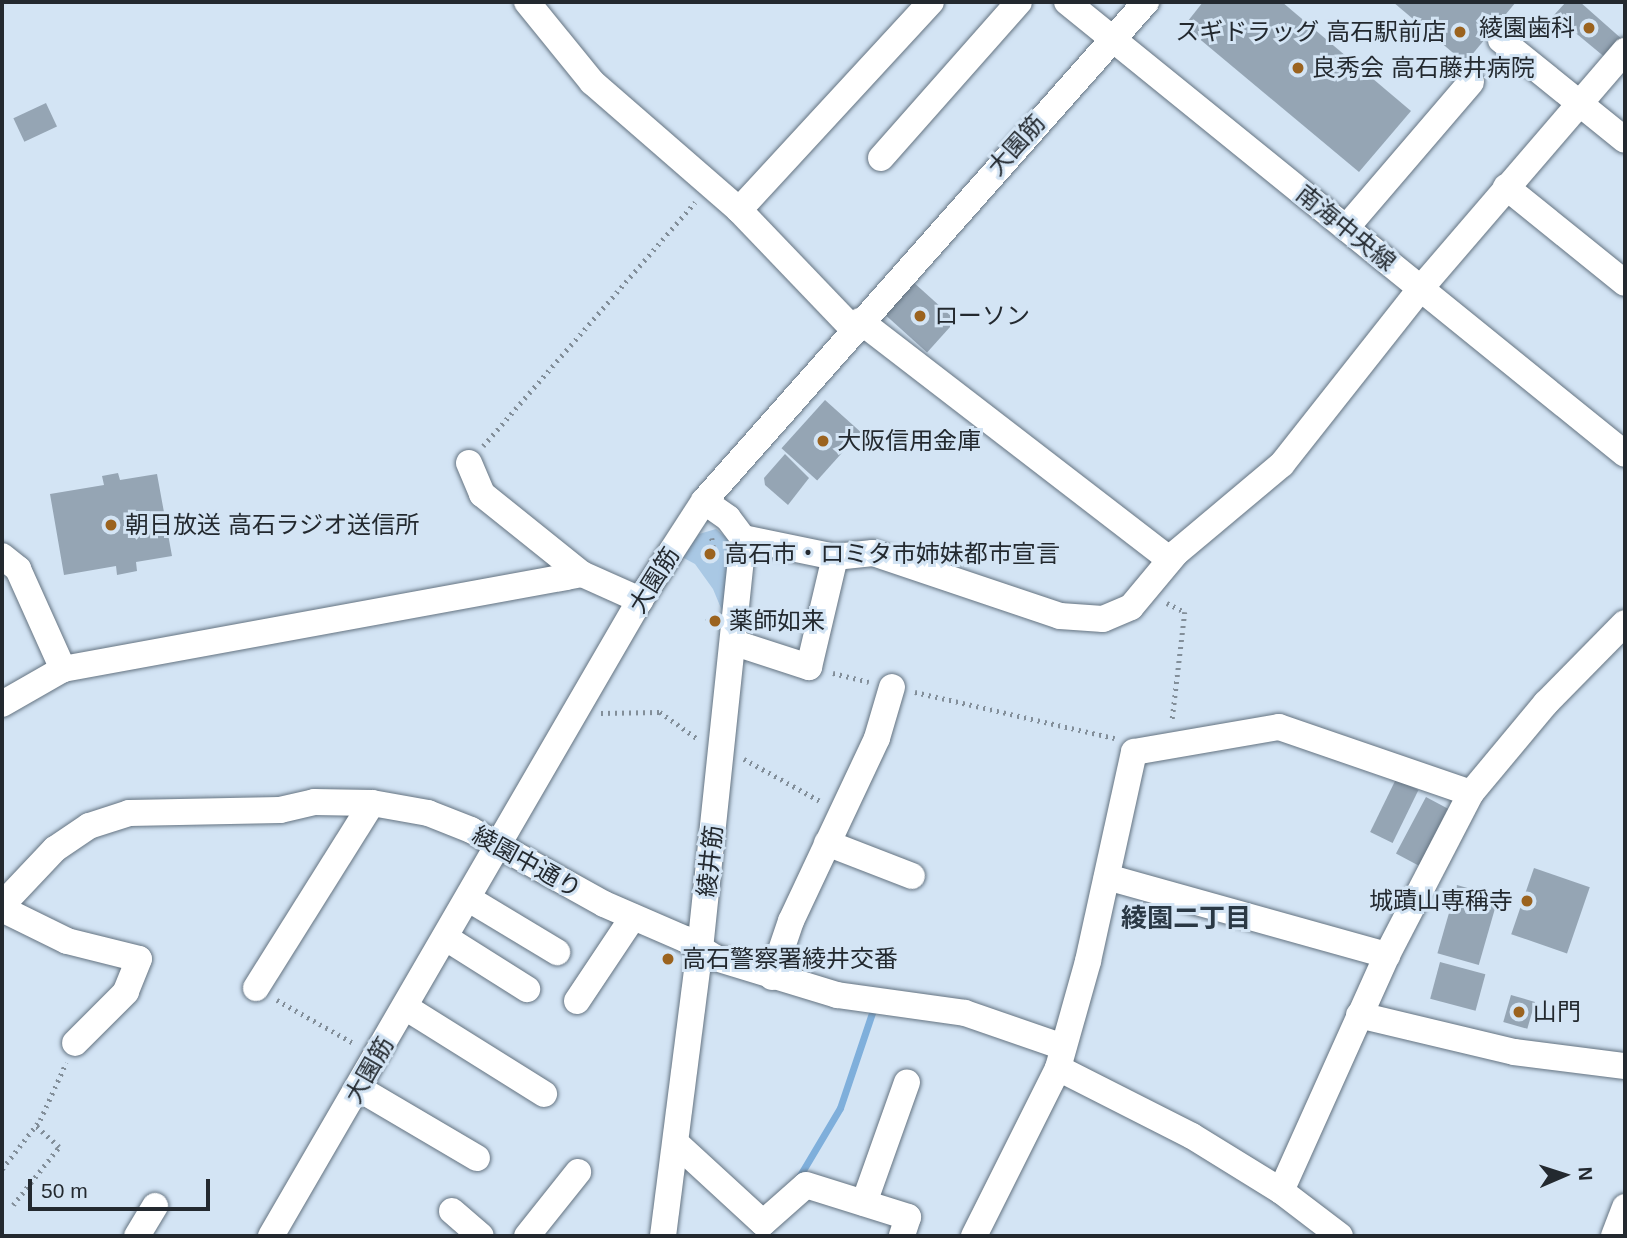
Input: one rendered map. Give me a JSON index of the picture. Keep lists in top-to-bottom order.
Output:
{
  "streets": {
    "street": [
      "大園筋",
      "南海中央線",
      "綾井筋",
      "綾園中通り"
    ]
  },
  "crossings": [
    ["大園筋", "南海中央線"],
    ["大園筋", "綾園中通り"],
    ["綾井筋", "綾園中通り"]
  ],
  "districts": ["綾園二丁目"],
  "places": [
    "綾園歯科",
    "スギドラッグ 高石駅前店",
    "良秀会 高石藤井病院",
    "ローソン",
    "大阪信用金庫",
    "朝日放送 高石ラジオ送信所",
    "高石市・ロミタ市姉妹都市宣言",
    "薬師如来",
    "城蹟山専稱寺",
    "高石警察署綾井交番",
    "山門"
  ],
  "scale_bar": "50 m",
  "north": "right"
}
